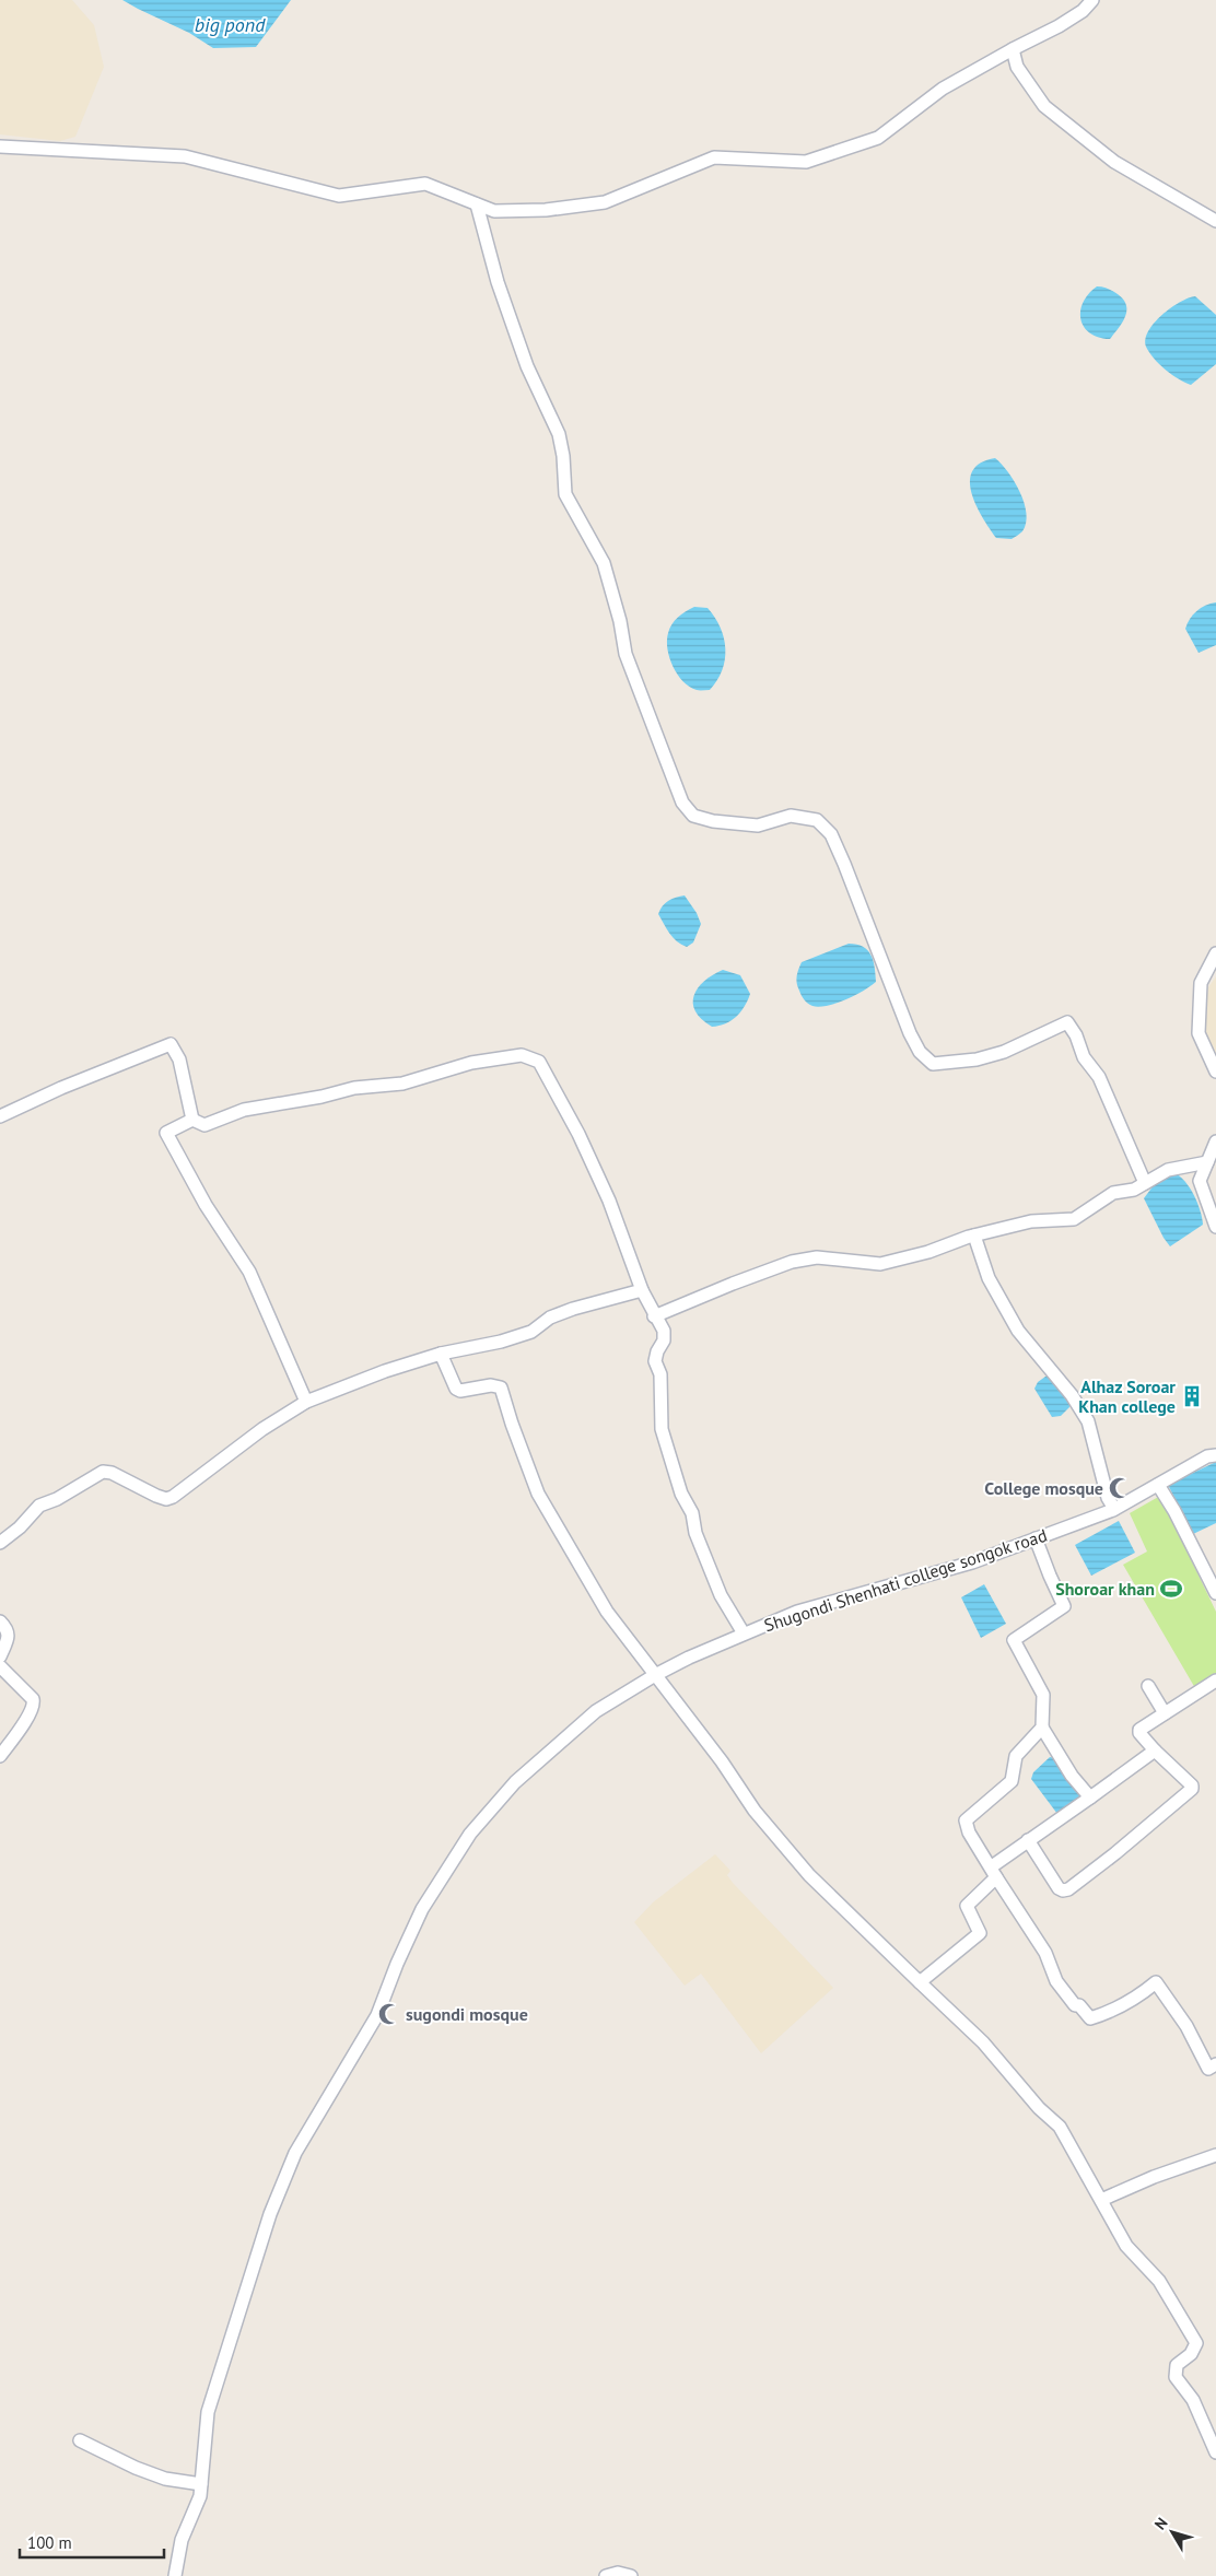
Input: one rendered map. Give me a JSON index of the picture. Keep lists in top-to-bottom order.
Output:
{
  "streets": {
    "street": ["Shugondi Shenhati college songok road"]
  },
  "water": ["big pond"],
  "places": {
    "building": ["Alhaz Soroar Khan college"],
    "mosque": ["College mosque", "sugondi mosque"],
    "sports": ["Shoroar khan"]
  },
  "scale_bar": "100 m",
  "north": "top left"
}
